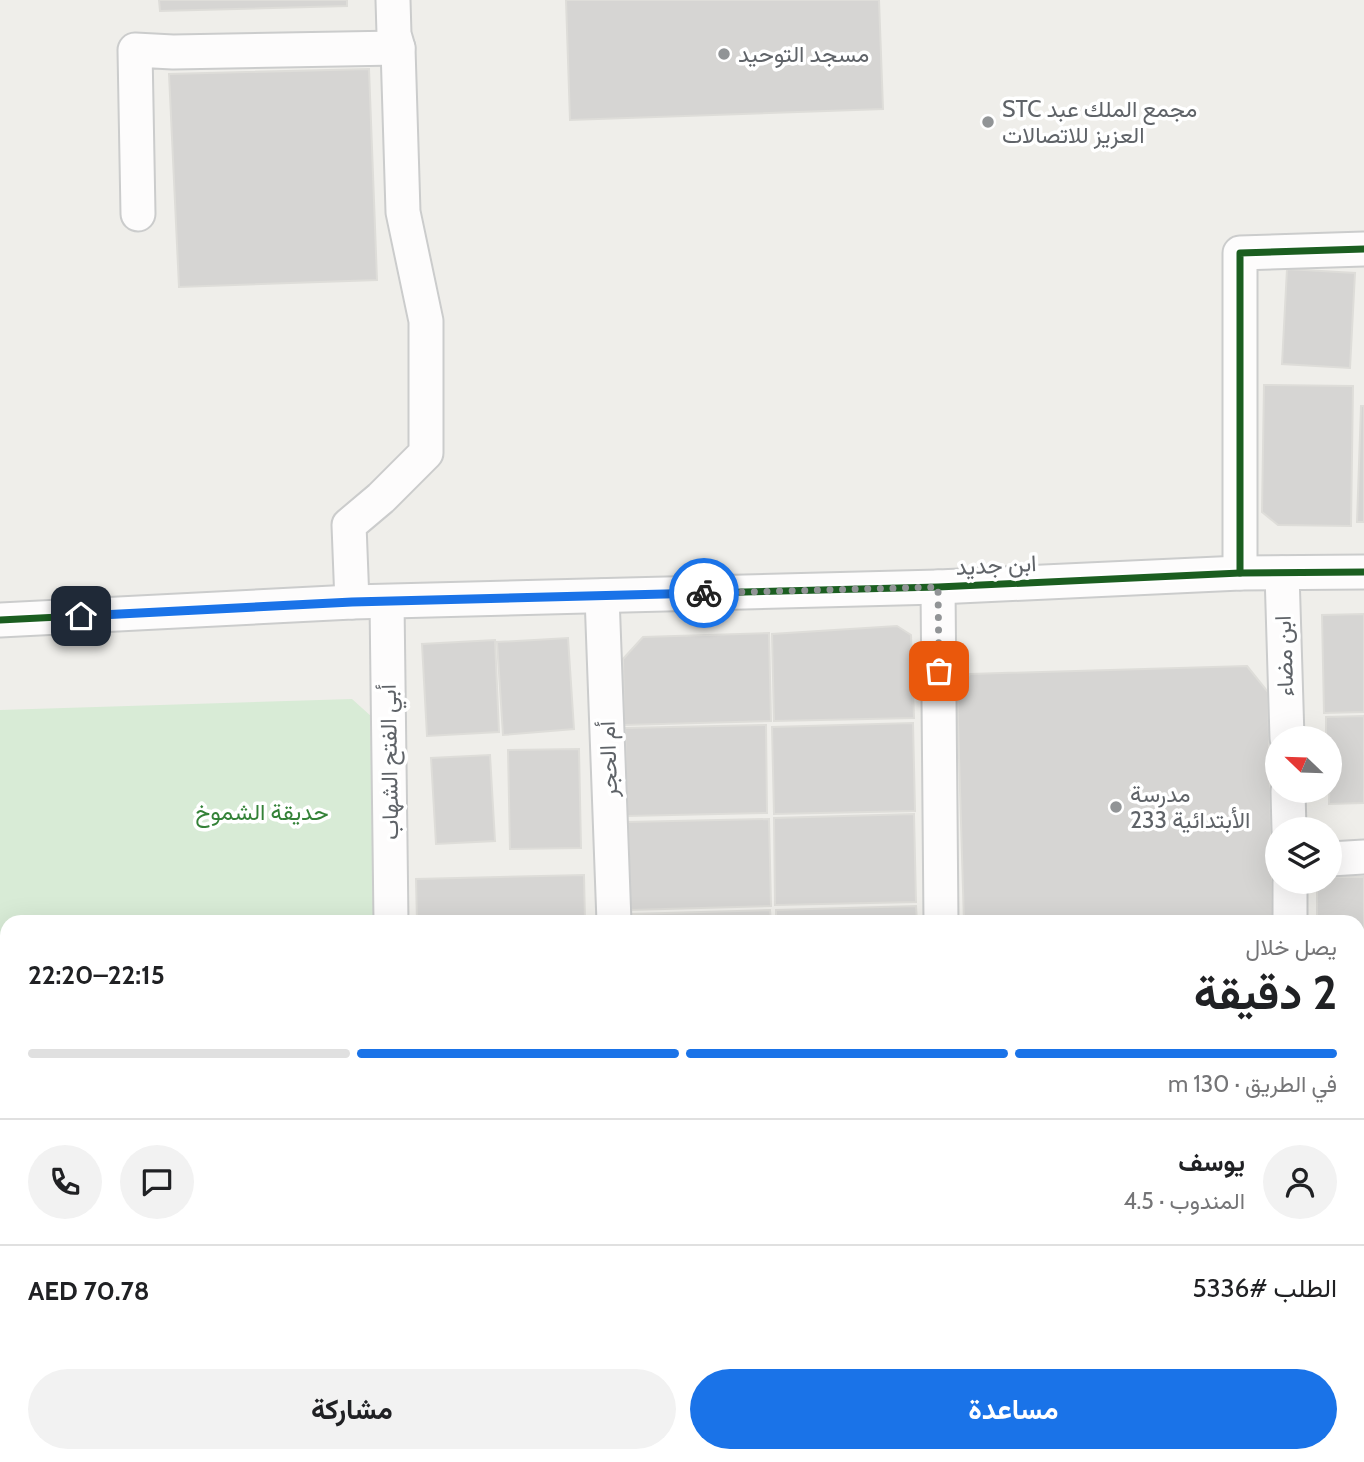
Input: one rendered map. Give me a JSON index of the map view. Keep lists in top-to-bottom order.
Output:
{
  "streets": {
    "street": [
      "ابن جديد",
      "ابن مضاء",
      "أم الحجر",
      "أبي الفتح الشهاب"
    ]
  },
  "crossings": [
    ["ابن جديد", "ابن مضاء"],
    ["ابن جديد", "أم الحجر"],
    ["ابن جديد", "أبي الفتح الشهاب"]
  ],
  "parks": ["حديقة الشموخ"],
  "places": ["مسجد التوحيد", "STC مجمع الملك عبد العزيز للاتصالات", "مدرسة الأبتدائية 233"],
  "north": "top left",
  "page": {
    "heading": ["2 دقيقة", "يصل خلال", "22:15–22:20"],
    "panel": [
      "يوسف",
      "المندوب · 4.5",
      "الطلب #5336",
      "AED 70.78"
    ],
    "bar": "في الطريق · 130 m",
    "buttons": ["مساعدة", "مشاركة"]
  }
}
